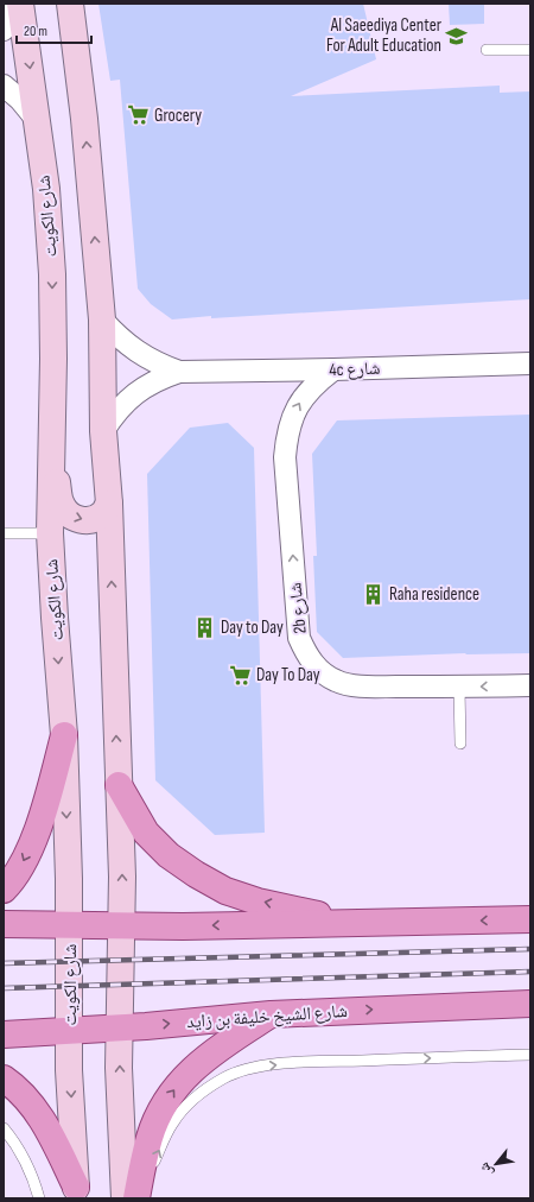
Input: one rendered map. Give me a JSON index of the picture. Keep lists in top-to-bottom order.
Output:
{
  "streets": {
    "main road": ["شارع الكويت", "شارع الشيخ خليفة بن زايد"],
    "street": ["4c شارع", "2b شارع"]
  },
  "crossings": [
    ["شارع الكويت", "شارع الشيخ خليفة بن زايد"],
    ["4c شارع", "2b شارع"]
  ],
  "places": {
    "school or university": ["Al Saeediya Center For Adult Education"],
    "supermarket": ["Grocery", "Day To Day"],
    "building": ["Raha residence", "Day to Day"]
  },
  "scale_bar": "20 m",
  "north": "bottom left"
}
